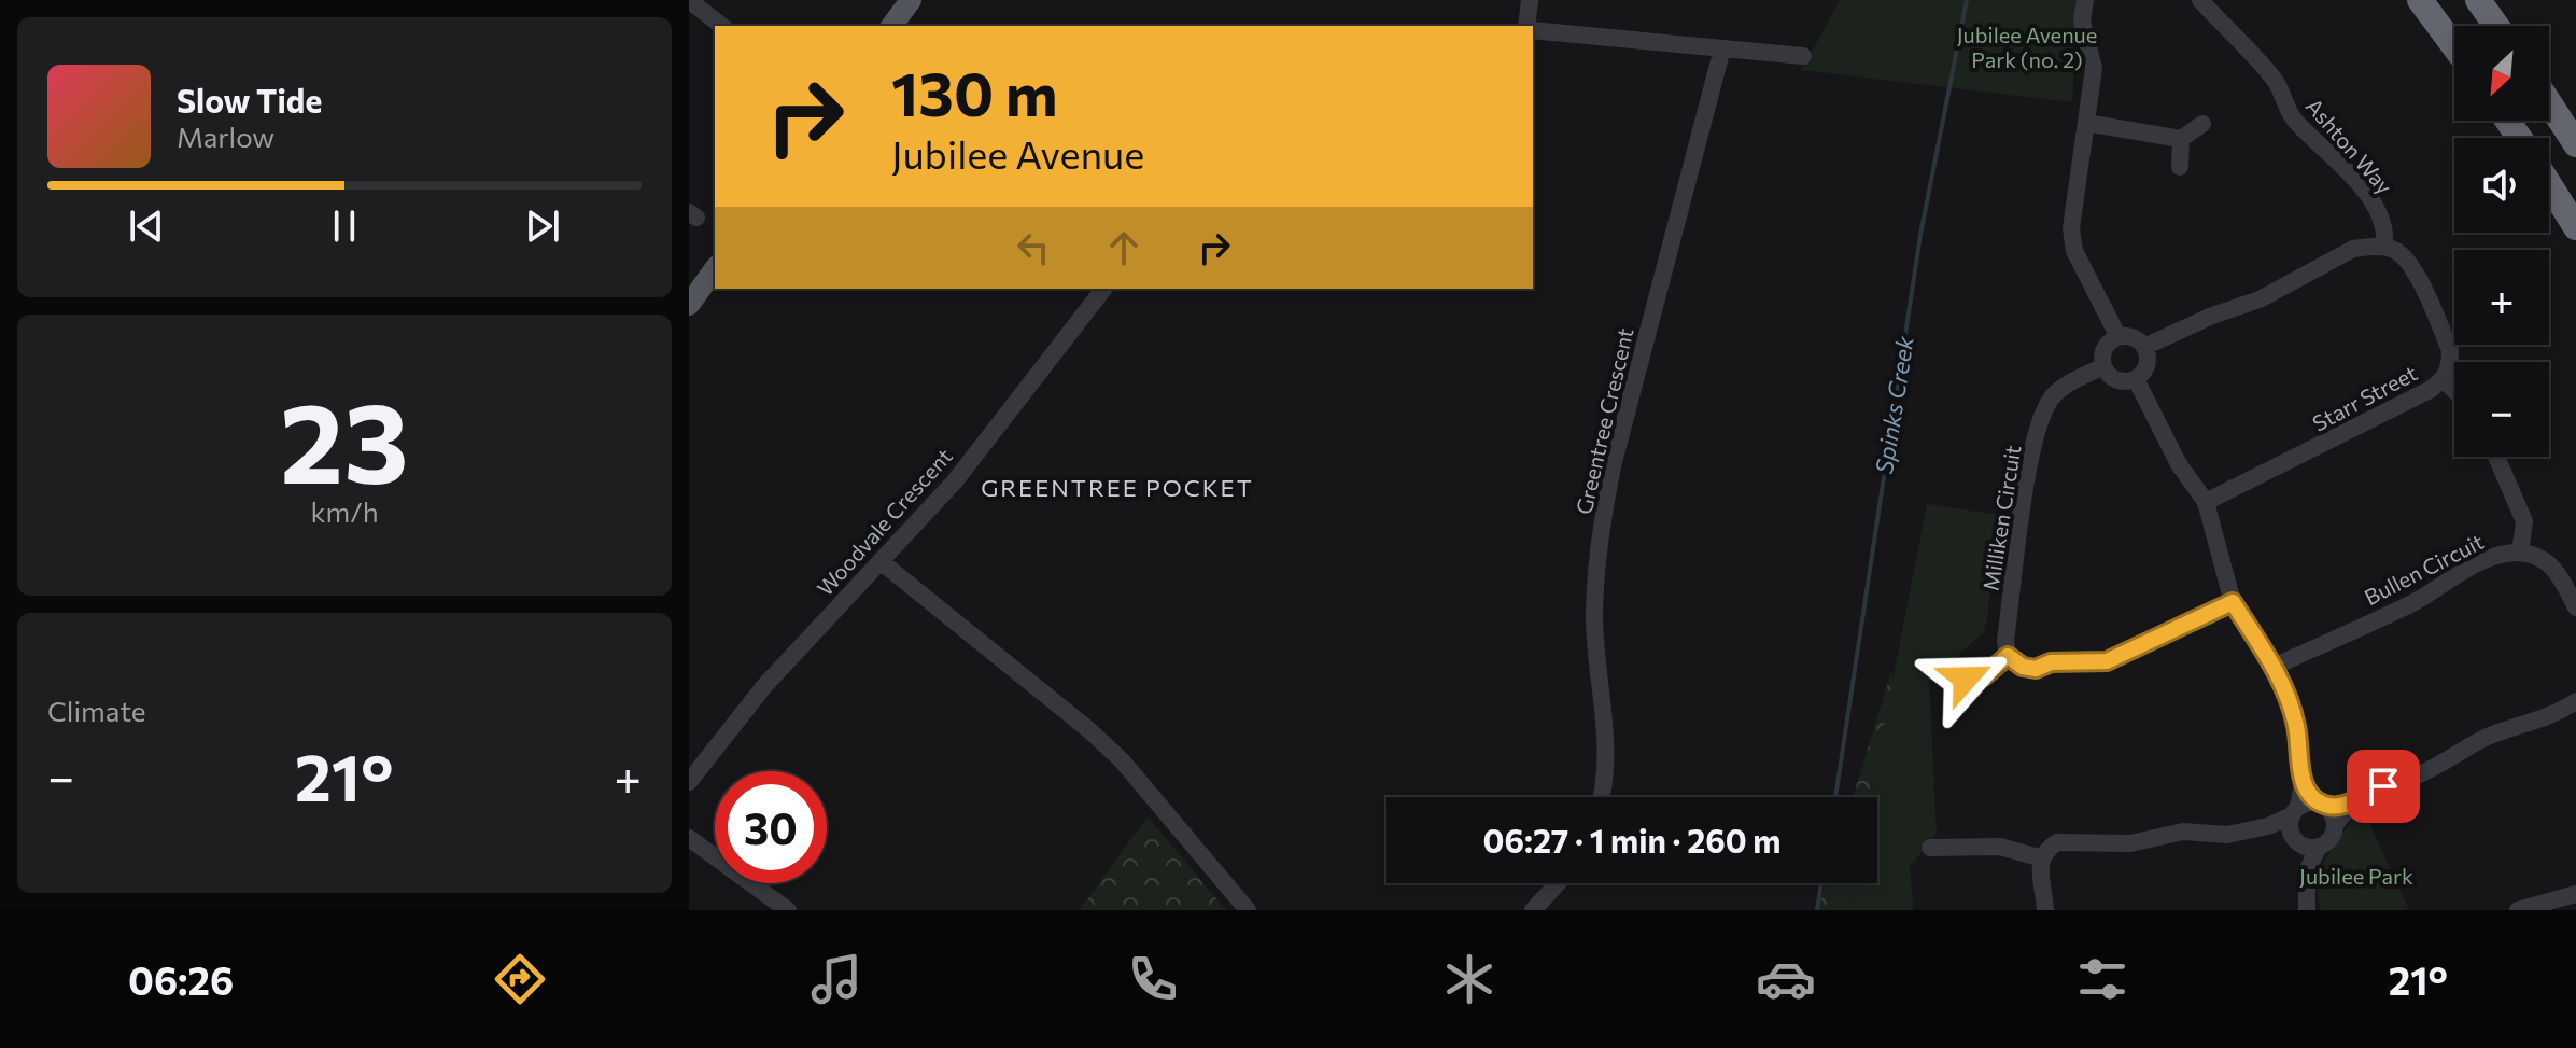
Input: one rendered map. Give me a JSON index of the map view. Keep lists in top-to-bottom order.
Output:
{
  "streets": {
    "street": [
      "Ashton Way",
      "Starr Street",
      "Greentree Crescent",
      "Milliken Circuit",
      "Woodvale Crescent",
      "Bullen Circuit"
    ]
  },
  "crossings": [
    ["Ashton Way", "Starr Street"]
  ],
  "districts": ["GREENTREE POCKET"],
  "water": ["Spinks Creek"],
  "parks": ["Jubilee Avenue Park (no. 2)", "Jubilee Park"],
  "north": "bottom left",
  "page": {
    "map_buttons": ["+", "−"],
    "turn": ["130 m", "Jubilee Avenue"],
    "song": ["Slow Tide", "Marlow"],
    "tile": [
      ["23", "km/h"],
      "Climate"
    ],
    "heat": ["−", "21°", "+"],
    "limit": "30",
    "trip": "06:27 · 1 min · 260 m",
    "tabs": ["06:26", "21°"]
  }
}
